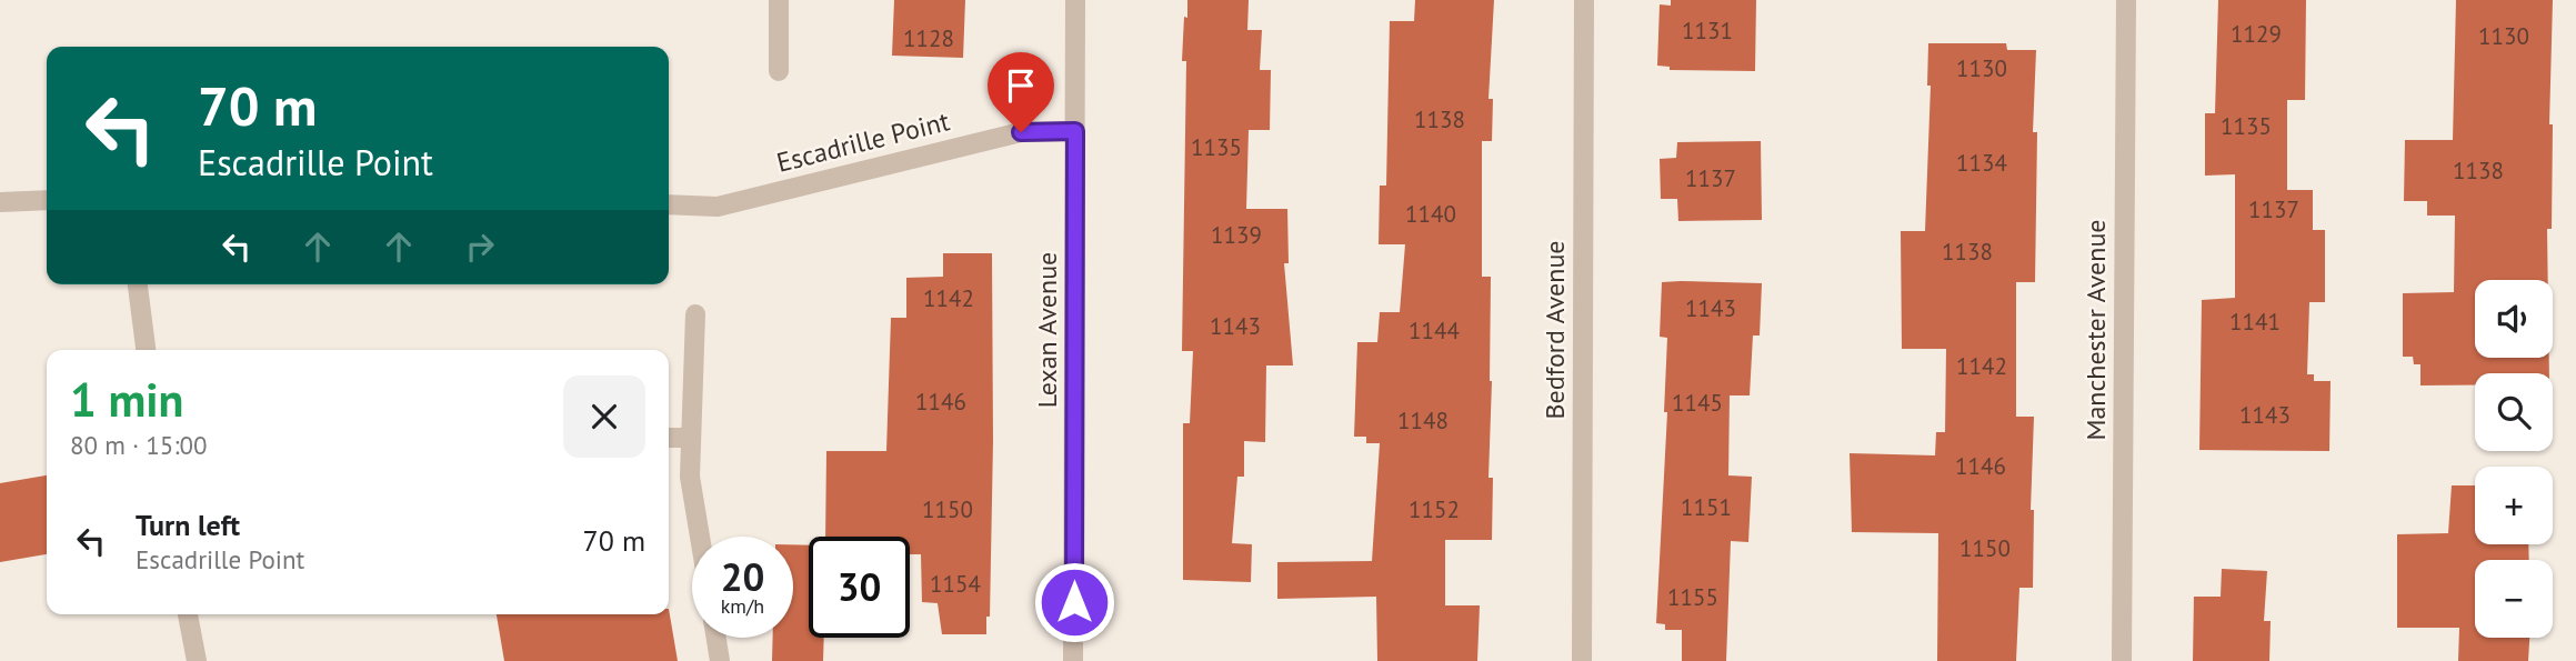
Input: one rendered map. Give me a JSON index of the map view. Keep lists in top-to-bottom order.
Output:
{
  "streets": {
    "street": [
      "Escadrille Point",
      "Lexan Avenue",
      "Bedford Avenue",
      "Manchester Avenue"
    ]
  },
  "crossings": [
    ["Escadrille Point", "Lexan Avenue"]
  ],
  "house_numbers": [
    "1131",
    "1129",
    "1130",
    "1128",
    "1130",
    "1138",
    "1135",
    "1135",
    "1134",
    "1138",
    "1137",
    "1137",
    "1140",
    "1139",
    "1138",
    "1142",
    "1143",
    "1141",
    "1143",
    "1144",
    "1142",
    "1146",
    "1145",
    "1143",
    "1148",
    "1146",
    "1151",
    "1150",
    "1152",
    "1150",
    "1154",
    "1155"
  ],
  "page": {
    "turn": ["70 m", "Escadrille Point"],
    "map_buttons": ["+", "−"],
    "heading": ["1 min", "80 m · 15:00"],
    "list": [
      {
        "name": "Turn left",
        "note": "Escadrille Point",
        "value": "70 m"
      }
    ],
    "speed": "20 km/h",
    "limit": "30"
  }
}
